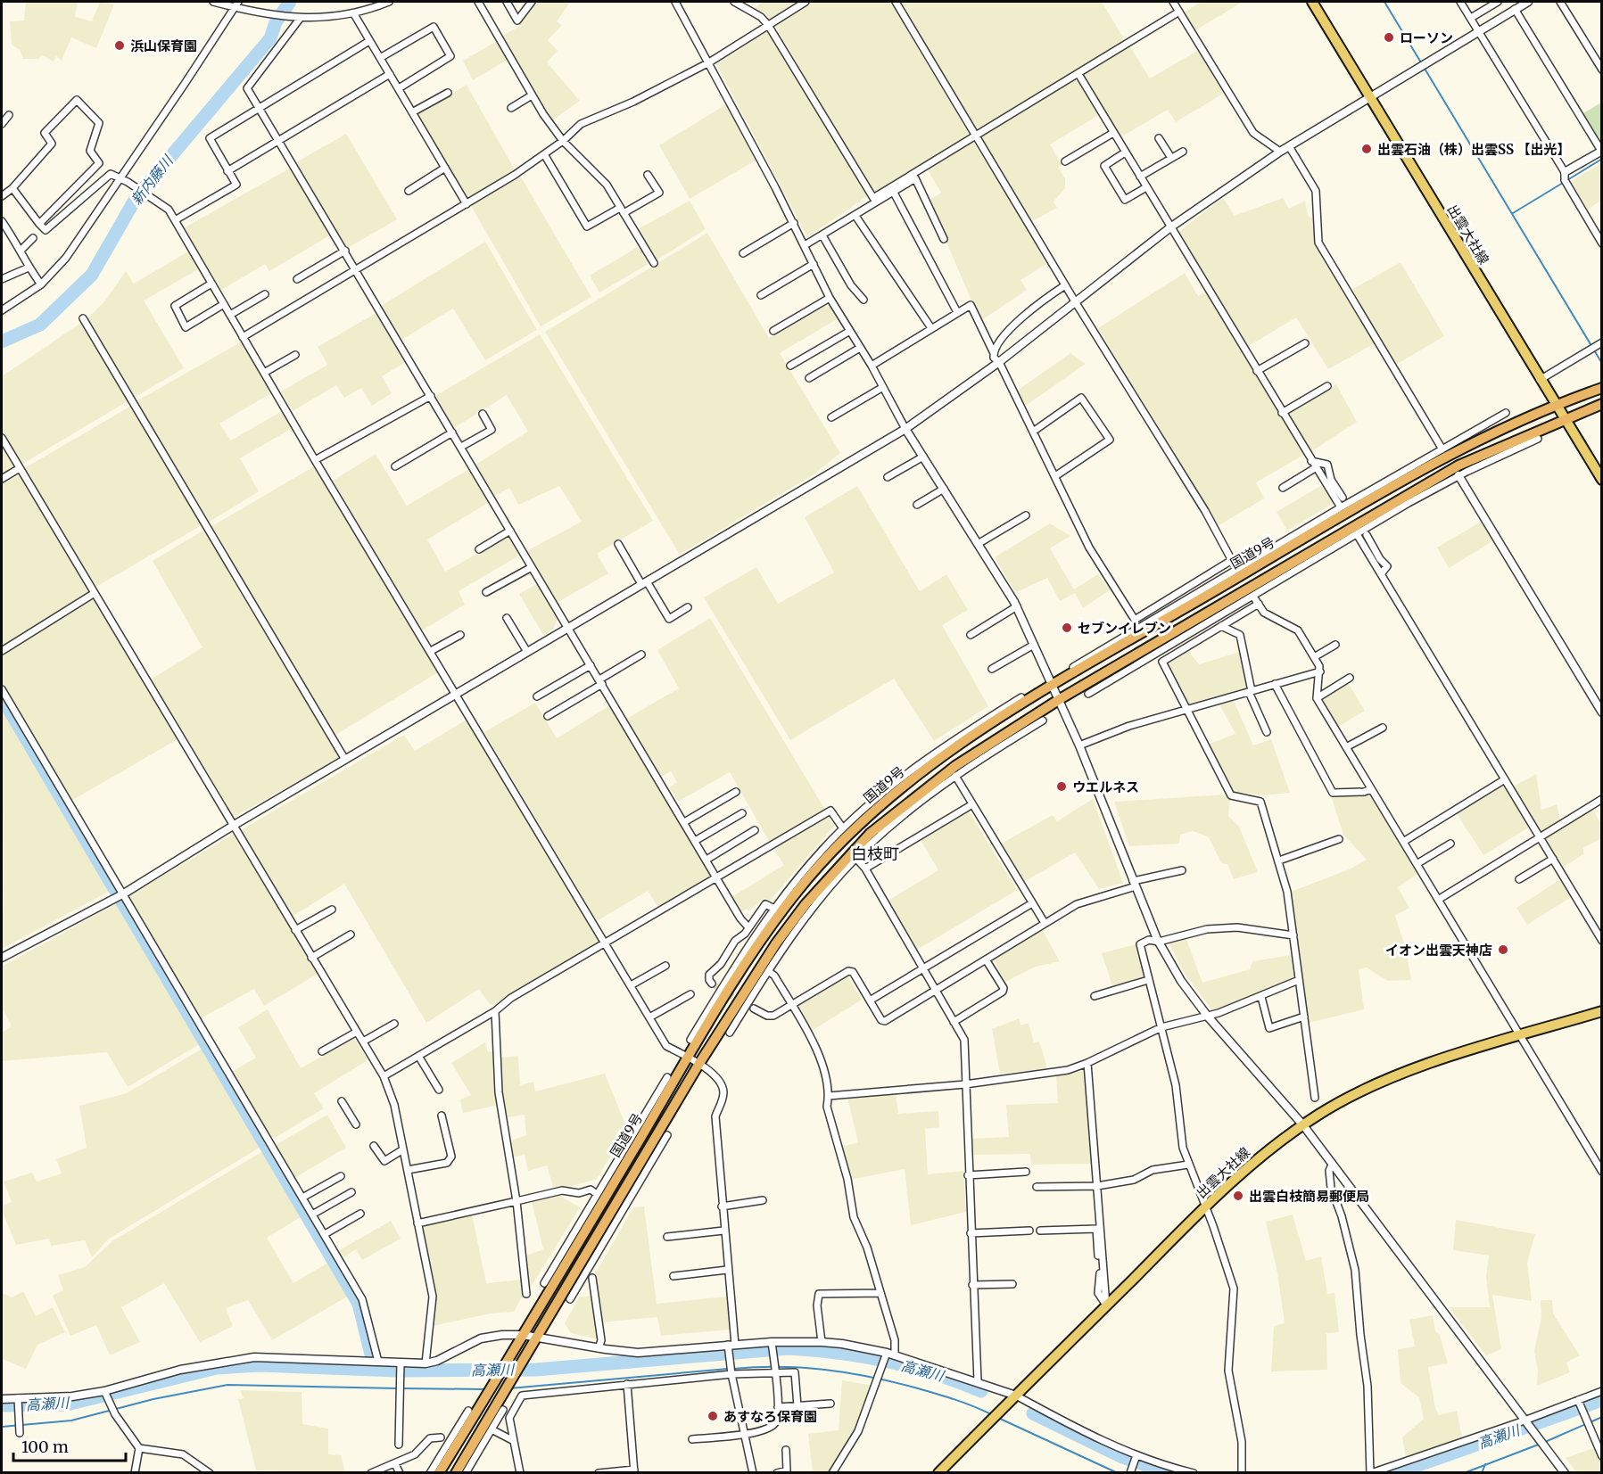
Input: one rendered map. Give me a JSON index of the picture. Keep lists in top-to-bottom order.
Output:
{
  "streets": {
    "highway": ["国道9号"],
    "main road": ["出雲大社線"]
  },
  "crossings": [
    ["出雲大社線", "国道9号"]
  ],
  "districts": ["白枝町"],
  "water": ["新内藤川", "高瀬川"],
  "places": [
    "ローソン",
    "浜山保育園",
    "出雲石油（株）出雲SS 【出光】",
    "セブンイレブン",
    "ウエルネス",
    "イオン出雲天神店",
    "出雲白枝簡易郵便局",
    "あすなろ保育園"
  ],
  "scale_bar": "100 m"
}
